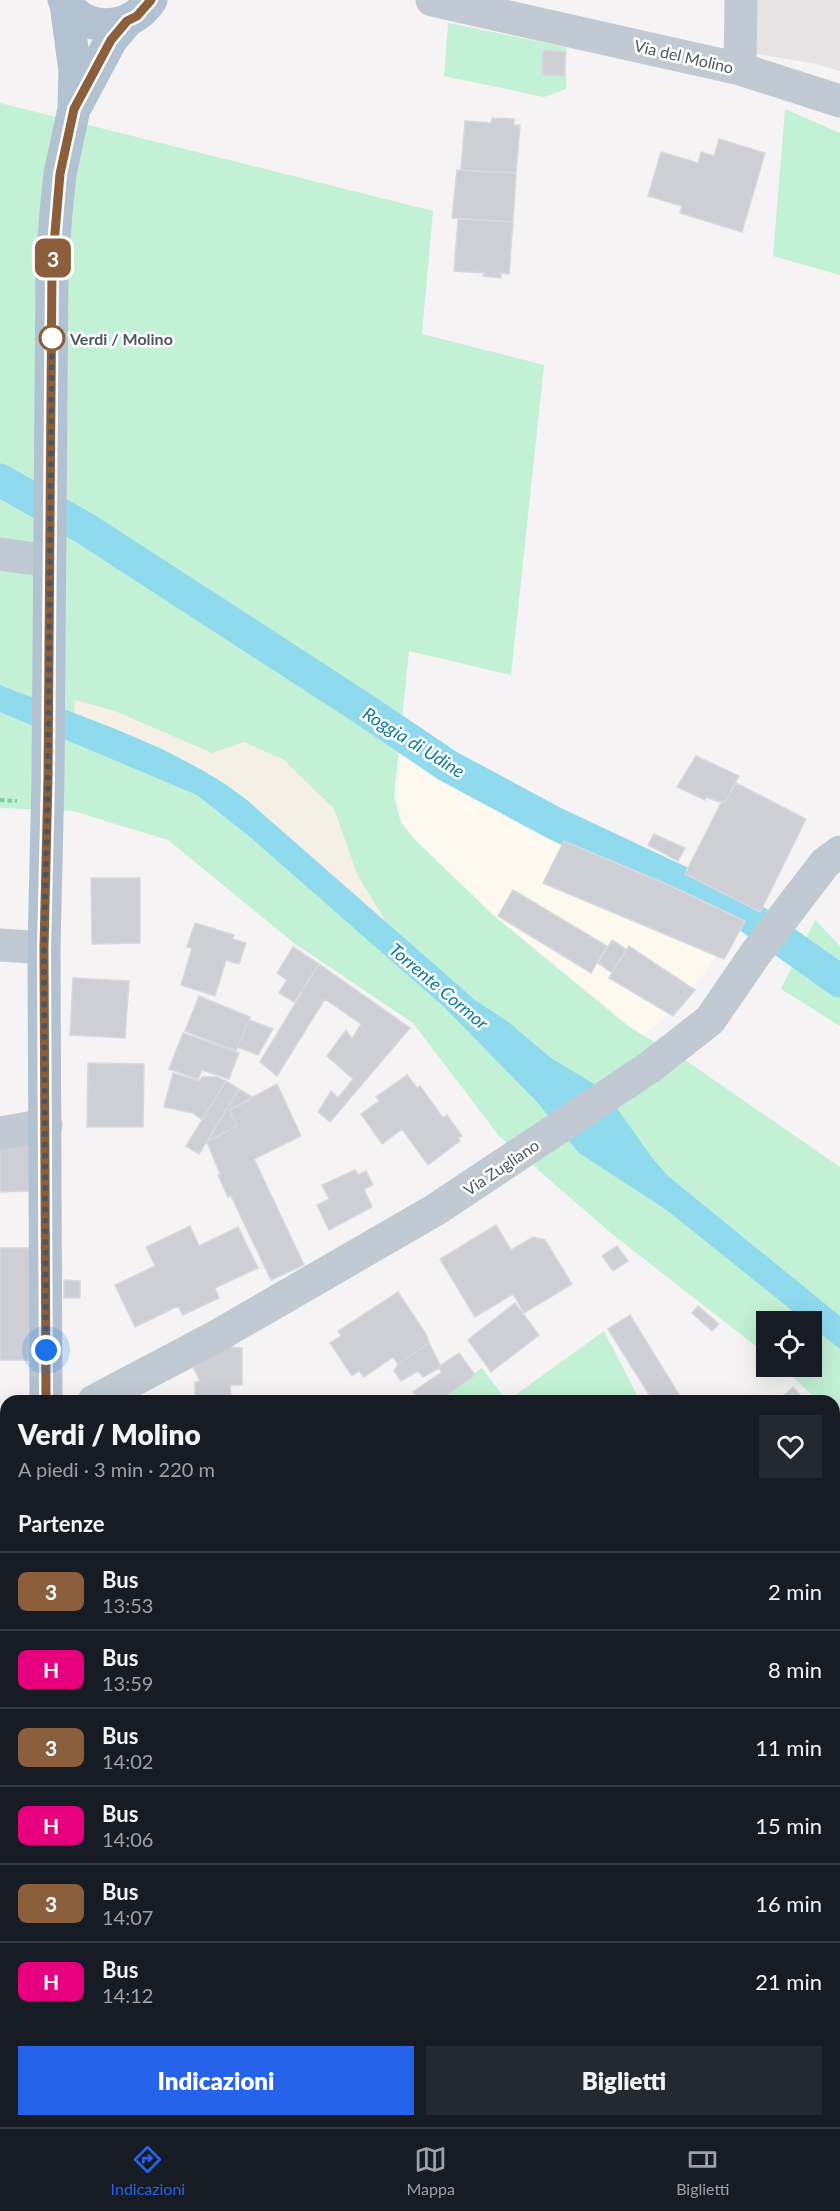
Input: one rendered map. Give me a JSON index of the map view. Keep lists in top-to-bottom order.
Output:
{
  "streets": {
    "street": ["Via del Molino", "Via Zugliano"]
  },
  "water": ["Roggia di Udine", "Torrente Cormor"],
  "places": ["Verdi / Molino"],
  "lines": ["bus line 3"],
  "page": {
    "on_map": "3",
    "heading": [
      ["Verdi / Molino", "A piedi · 3 min · 220 m"],
      "Partenze"
    ],
    "list": [
      {
        "mark": "3",
        "name": "Bus",
        "note": "13:53",
        "value": "2 min"
      },
      {
        "mark": "H",
        "name": "Bus",
        "note": "13:59",
        "value": "8 min"
      },
      {
        "mark": "3",
        "name": "Bus",
        "note": "14:02",
        "value": "11 min"
      },
      {
        "mark": "H",
        "name": "Bus",
        "note": "14:06",
        "value": "15 min"
      },
      {
        "mark": "3",
        "name": "Bus",
        "note": "14:07",
        "value": "16 min"
      },
      {
        "mark": "H",
        "name": "Bus",
        "note": "14:12",
        "value": "21 min"
      }
    ],
    "buttons": ["Indicazioni", "Biglietti"],
    "tabs": ["Indicazioni", "Mappa", "Biglietti"]
  }
}
